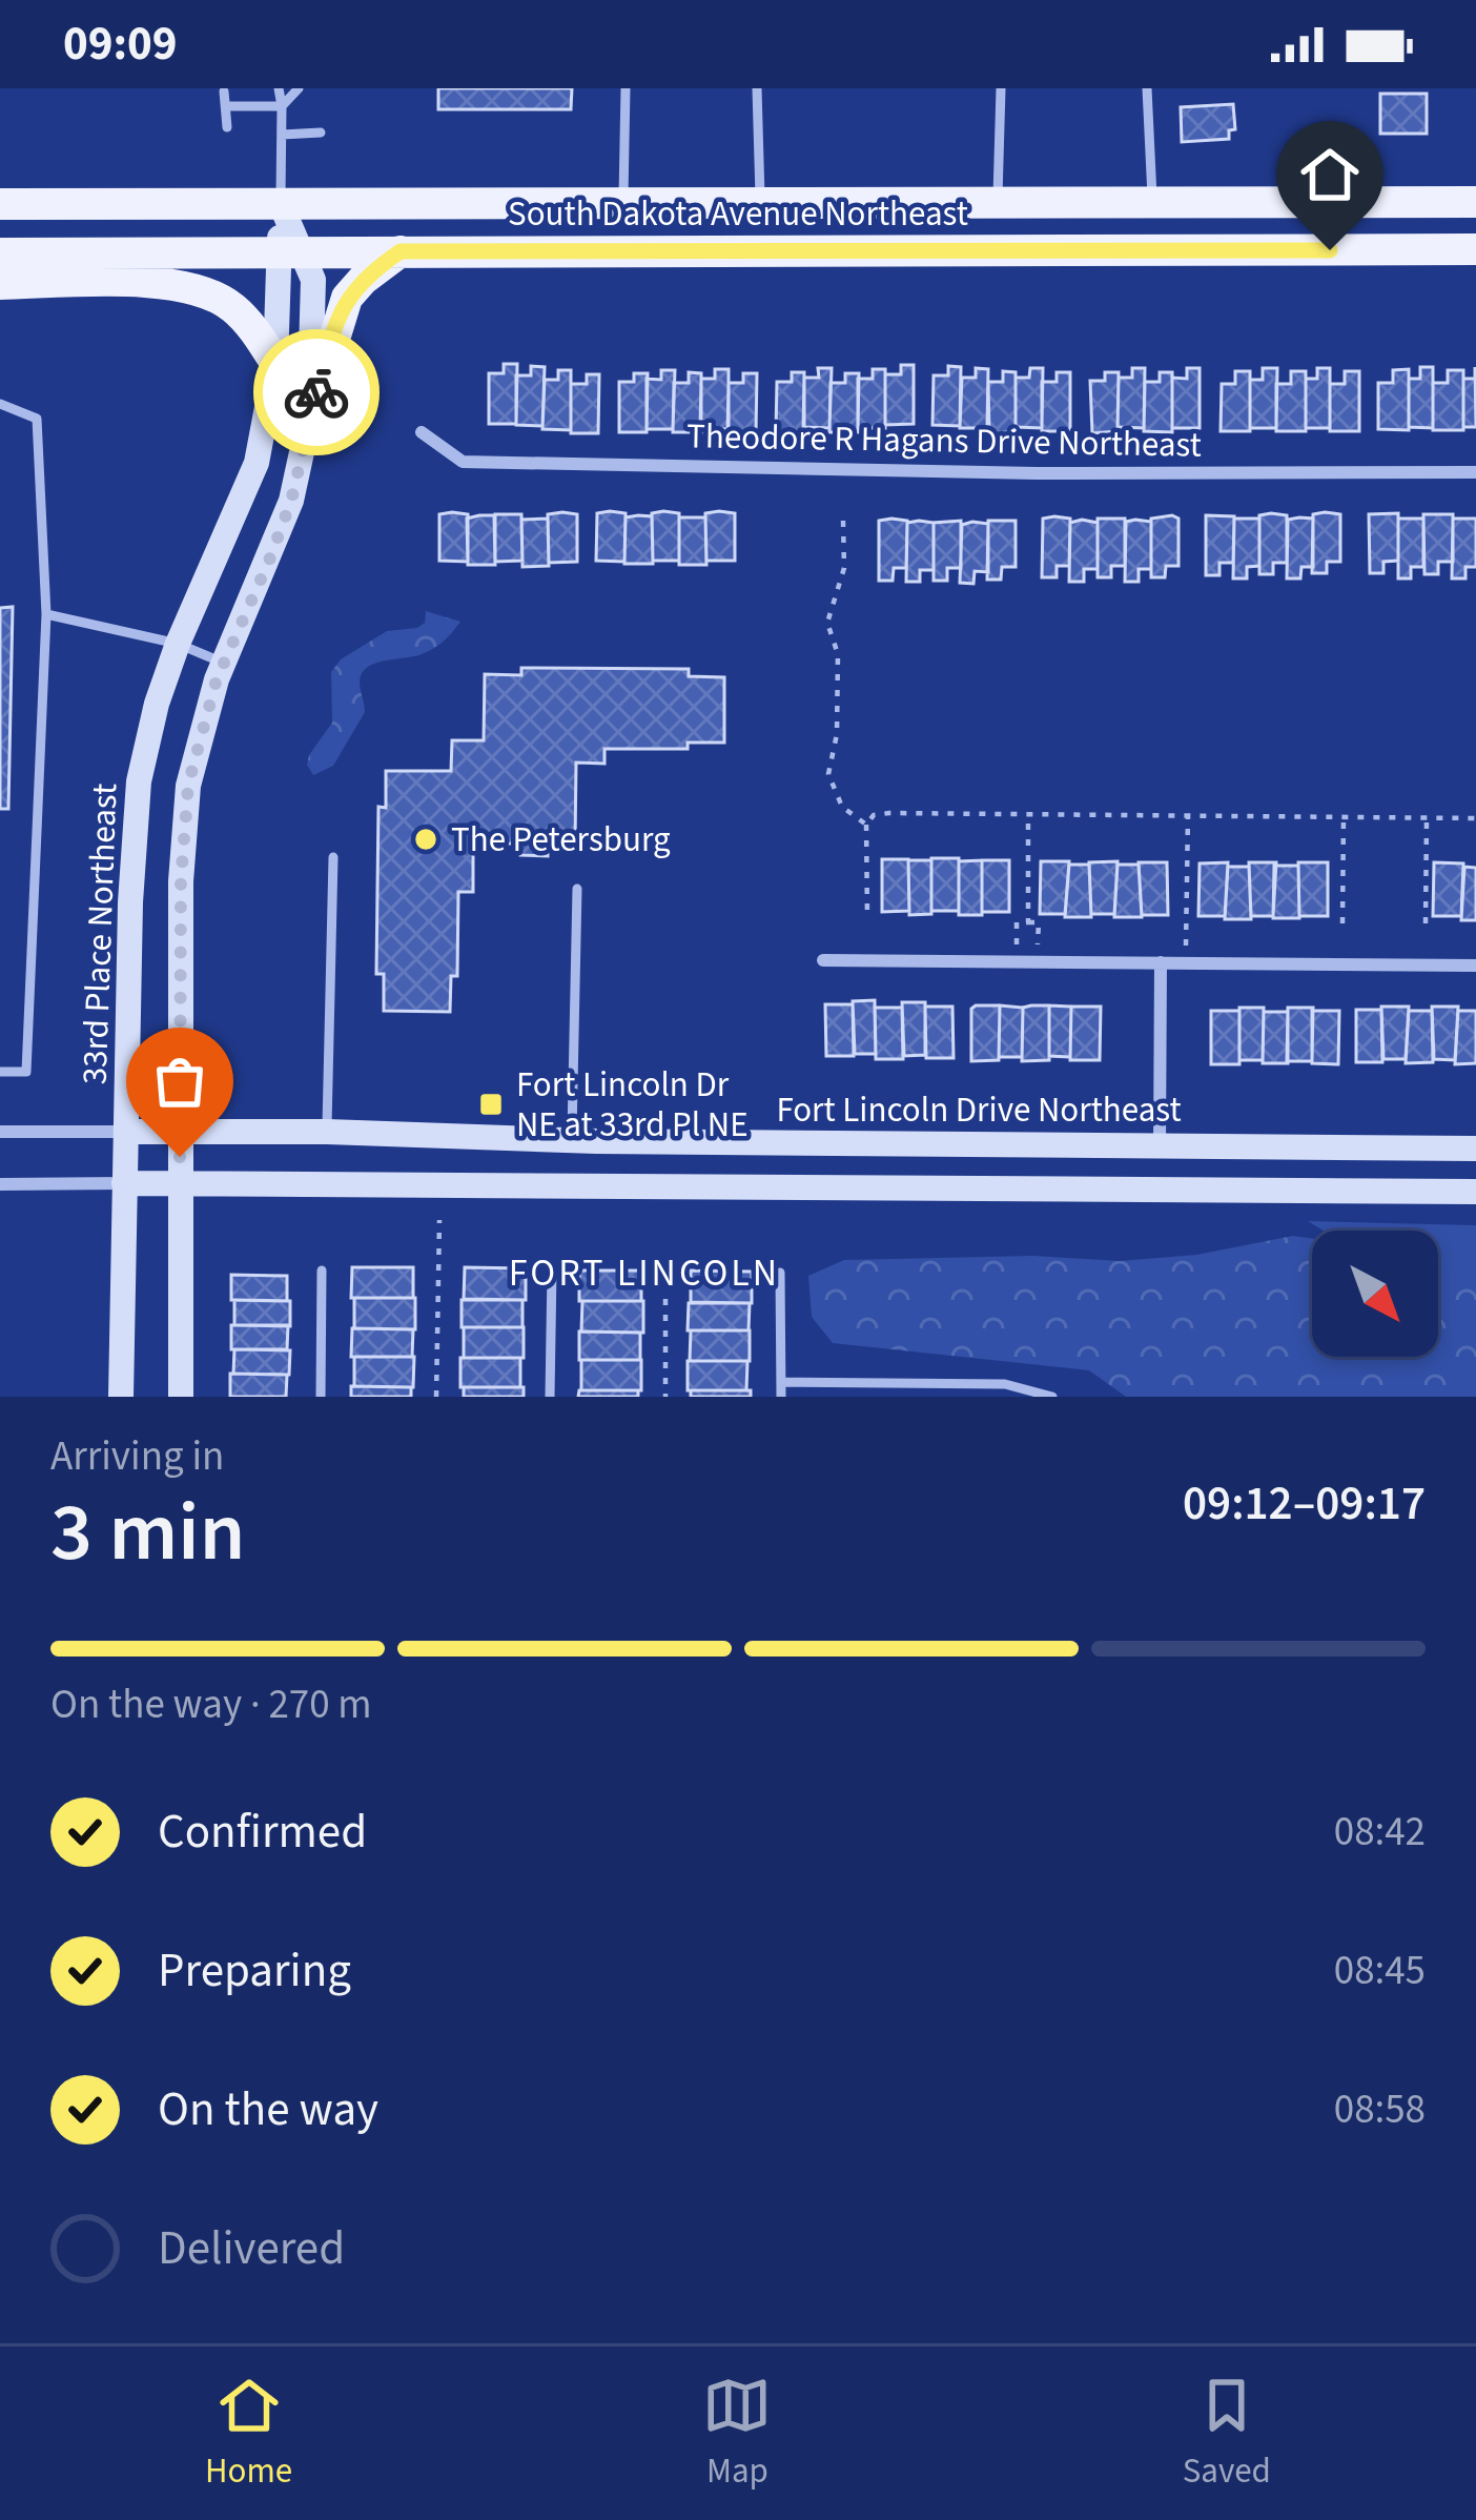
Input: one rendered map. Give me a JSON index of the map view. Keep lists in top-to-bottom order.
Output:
{
  "streets": {
    "main road": ["South Dakota Avenue Northeast"],
    "street": ["Theodore R Hagans Drive Northeast", "33rd Place Northeast", "Fort Lincoln Drive Northeast"]
  },
  "crossings": [
    ["South Dakota Avenue Northeast", "33rd Place Northeast"],
    ["33rd Place Northeast", "Fort Lincoln Drive Northeast"]
  ],
  "districts": ["FORT LINCOLN"],
  "places": {
    "other": ["The Petersburg"],
    "transit": ["Fort Lincoln Dr NE at 33rd Pl NE"]
  },
  "north": "bottom right",
  "page": {
    "status": "09:09",
    "heading": ["3 min", "Arriving in", "09:12–09:17"],
    "bar": "On the way · 270 m",
    "list": [
      ["Confirmed", "08:42"],
      ["Preparing", "08:45"],
      ["On the way", "08:58"],
      "Delivered"
    ],
    "tabs": ["Home", "Map", "Saved"]
  }
}
